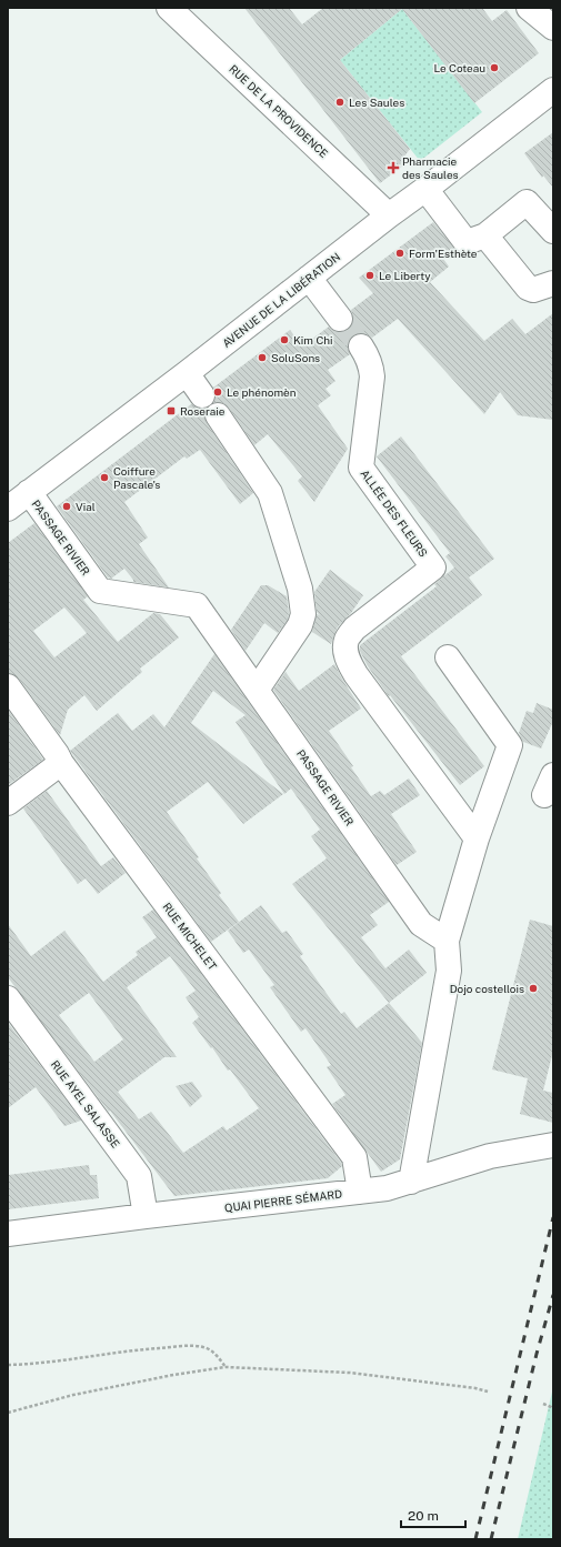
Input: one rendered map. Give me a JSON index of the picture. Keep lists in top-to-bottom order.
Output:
{
  "streets": {
    "street": [
      "RUE DE LA PROVIDENCE",
      "AVENUE DE LA LIBÉRATION",
      "ALLÉE DES FLEURS",
      "PASSAGE RIVIER",
      "RUE MICHELET",
      "RUE AYEL SALASSE",
      "QUAI PIERRE SÉMARD"
    ]
  },
  "crossings": [
    ["RUE DE LA PROVIDENCE", "AVENUE DE LA LIBÉRATION"],
    ["AVENUE DE LA LIBÉRATION", "PASSAGE RIVIER"],
    ["RUE MICHELET", "QUAI PIERRE SÉMARD"],
    ["RUE AYEL SALASSE", "QUAI PIERRE SÉMARD"]
  ],
  "places": {
    "other": [
      "Le Coteau",
      "Les Saules",
      "Form'Esthète",
      "Le Liberty",
      "Kim Chi",
      "SoluSons",
      "Le phénomèn",
      "Coiffure Pascale's",
      "Vial",
      "Dojo costellois"
    ],
    "health": ["Pharmacie des Saules"],
    "transit": ["Roseraie"]
  },
  "scale_bar": "20 m"
}
